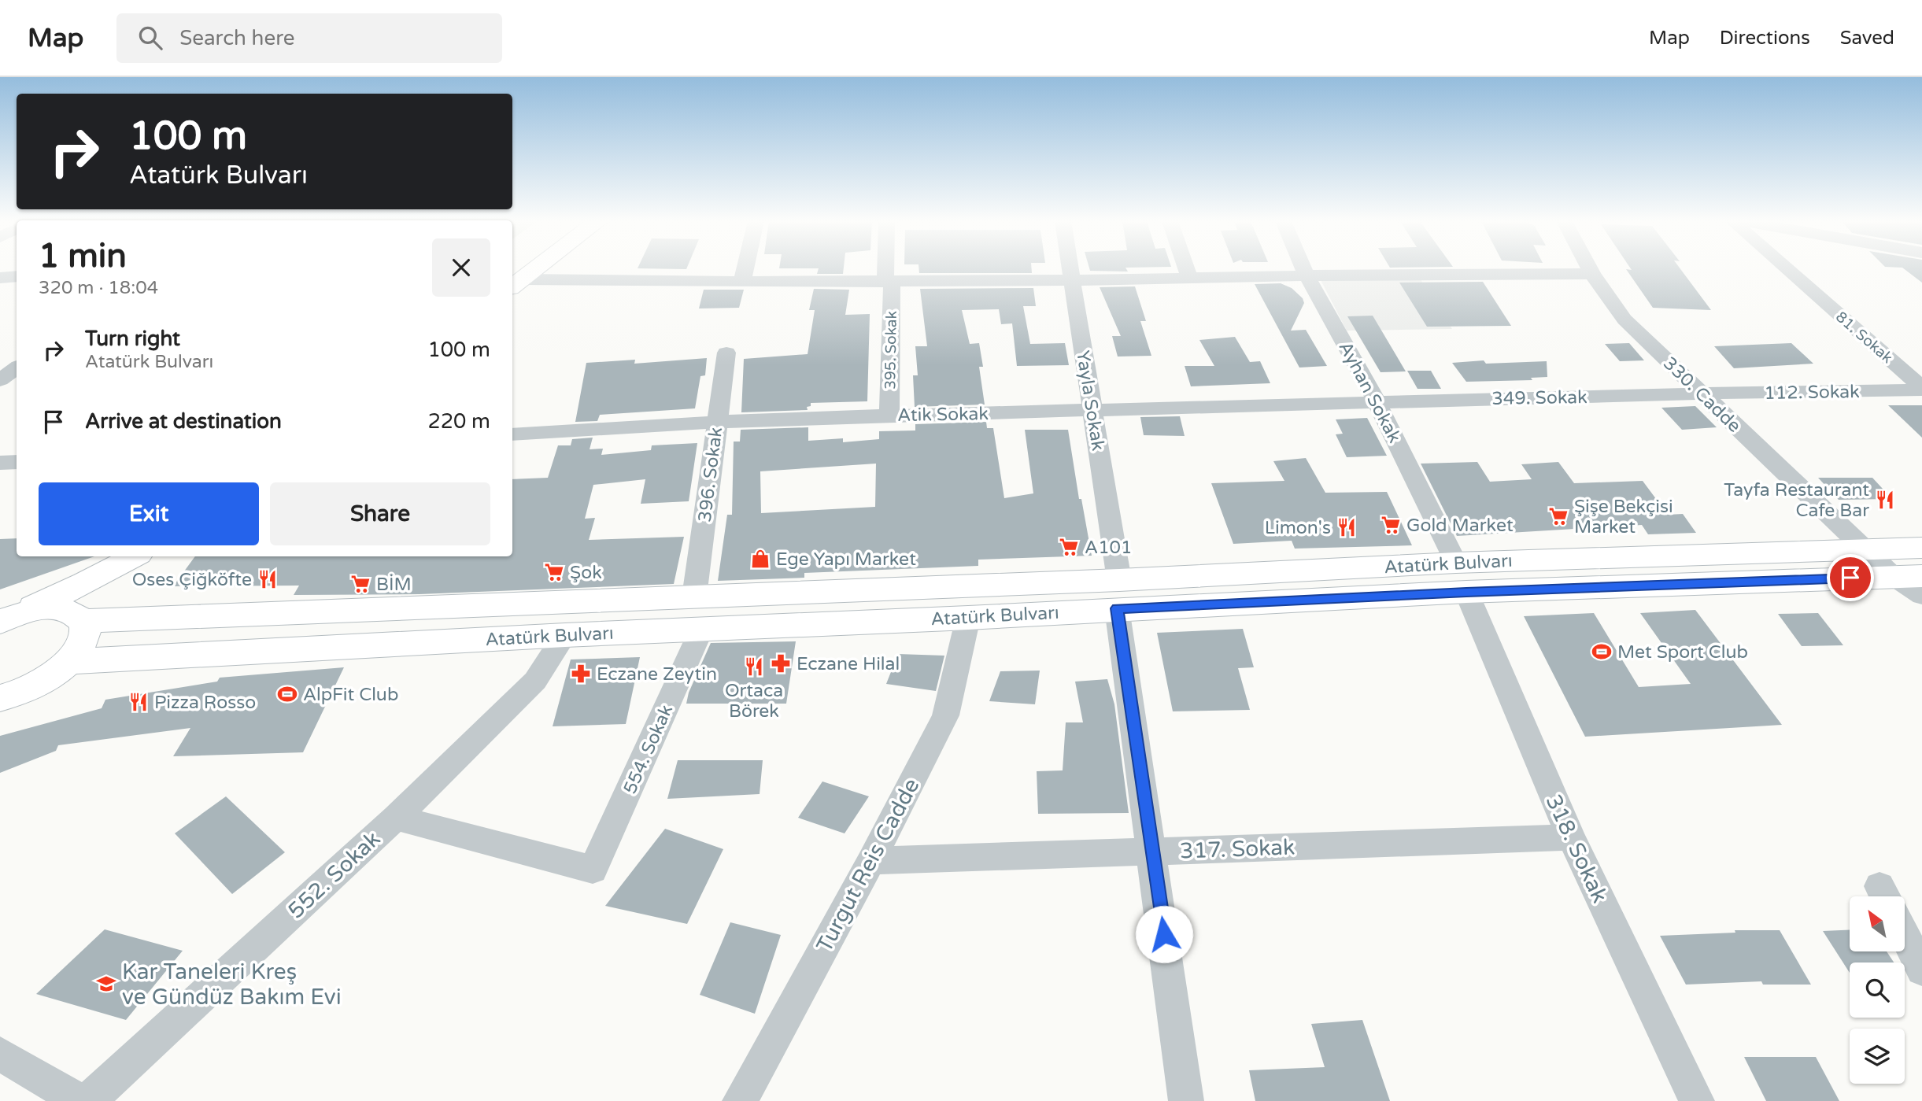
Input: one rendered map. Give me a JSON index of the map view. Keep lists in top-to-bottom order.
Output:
{
  "streets": {
    "main road": ["Atatürk Bulvarı"],
    "street": [
      "81. Sokak",
      "395. Sokak",
      "Ayhan Sokak",
      "112. Sokak",
      "330. Cadde",
      "349. Sokak",
      "Yayla Sokak",
      "Atik Sokak",
      "396. Sokak",
      "554. Sokak",
      "317. Sokak",
      "318. Sokak",
      "Turgut Reis Cadde",
      "552. Sokak"
    ]
  },
  "crossings": [
    ["81. Sokak", "112. Sokak"],
    ["395. Sokak", "Atik Sokak"],
    ["Ayhan Sokak", "349. Sokak"],
    ["Ayhan Sokak", "Atik Sokak"],
    ["Ayhan Sokak", "Atatürk Bulvarı"],
    ["112. Sokak", "330. Cadde"],
    ["112. Sokak", "349. Sokak"],
    ["330. Cadde", "349. Sokak"],
    ["330. Cadde", "Atatürk Bulvarı"],
    ["349. Sokak", "Atik Sokak"],
    ["Yayla Sokak", "Atik Sokak"],
    ["Yayla Sokak", "Atatürk Bulvarı"],
    ["Yayla Sokak", "317. Sokak"],
    ["Atik Sokak", "396. Sokak"],
    ["396. Sokak", "Atatürk Bulvarı"],
    ["Atatürk Bulvarı", "554. Sokak"],
    ["Atatürk Bulvarı", "318. Sokak"],
    ["Atatürk Bulvarı", "Turgut Reis Cadde"],
    ["Atatürk Bulvarı", "552. Sokak"],
    ["554. Sokak", "552. Sokak"],
    ["317. Sokak", "318. Sokak"],
    ["317. Sokak", "Turgut Reis Cadde"]
  ],
  "places": {
    "restaurant": [
      "Tayfa Restaurant Cafe Bar",
      "Limon's",
      "Oses Çiğköfte",
      "Ortaca Börek",
      "Pizza Rosso"
    ],
    "supermarket": [
      "Şişe Bekçisi Market",
      "Gold Market",
      "A101",
      "Şok",
      "BİM"
    ],
    "shop": ["Ege Yapı Market"],
    "sports": ["Met Sport Club", "AlpFit Club"],
    "pharmacy": ["Eczane Hilal", "Eczane Zeytin"],
    "school or university": ["Kar Taneleri Kreş ve Gündüz Bakım Evi"]
  },
  "north": "top left",
  "page": {
    "header": "Map",
    "search": "Search here",
    "nav": ["Map", "Directions", "Saved"],
    "turn": ["100 m", "Atatürk Bulvarı"],
    "heading": ["1 min", "320 m · 18:04"],
    "list": [
      {
        "name": "Turn right",
        "note": "Atatürk Bulvarı",
        "value": "100 m"
      },
      {
        "name": "Arrive at destination",
        "value": "220 m"
      }
    ],
    "buttons": ["Exit", "Share"]
  }
}
